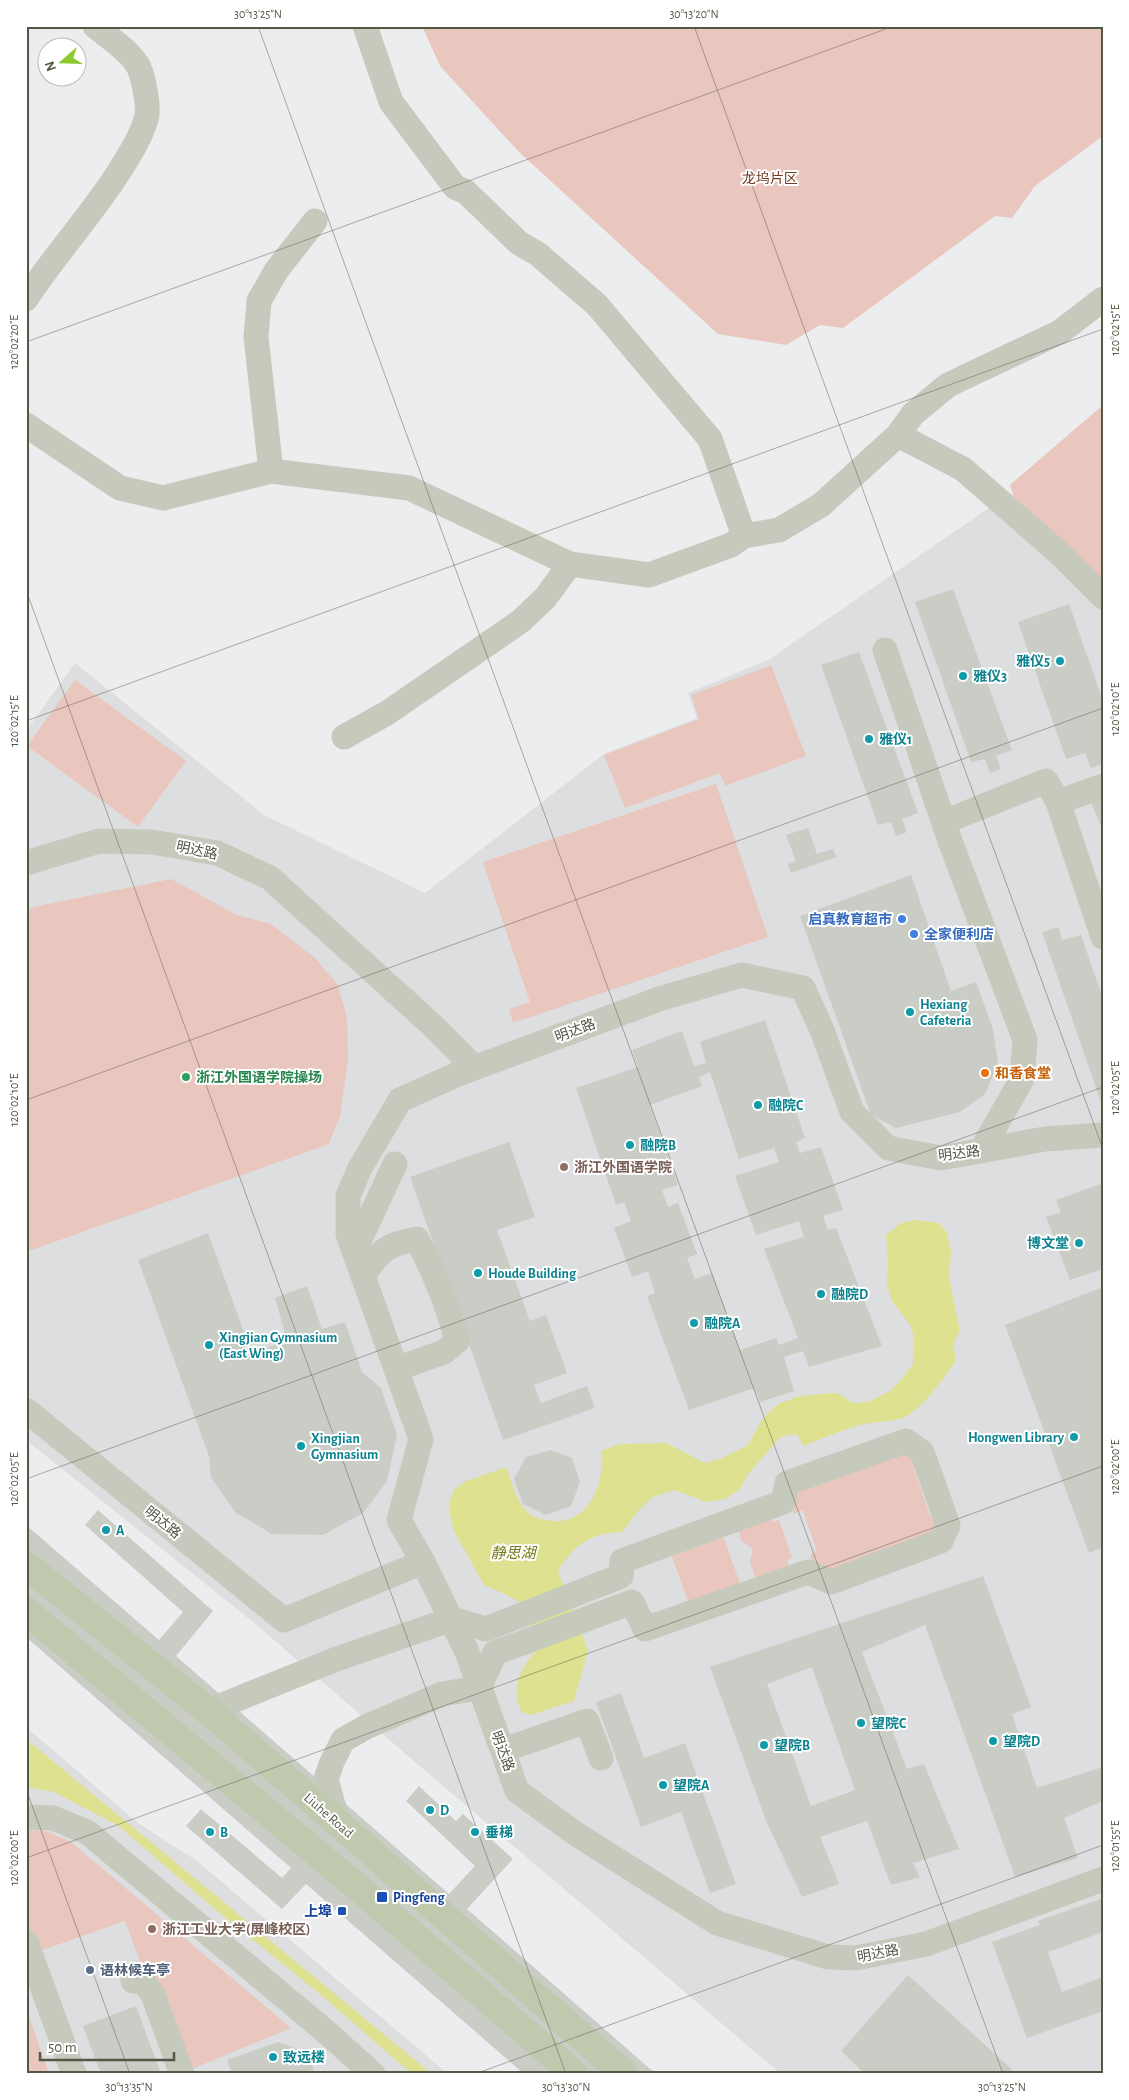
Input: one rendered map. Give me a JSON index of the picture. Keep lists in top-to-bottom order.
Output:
{
  "streets": {
    "main road": ["Liuhe Road"],
    "street": ["明达路"]
  },
  "water": ["静思湖"],
  "parks": ["龙坞片区"],
  "places": {
    "other": [
      "雅仪5",
      "雅仪3",
      "雅仪1",
      "启真教育超市",
      "全家便利店",
      "Hexiang Cafeteria",
      "和香食堂",
      "浙江外国语学院操场",
      "融院C",
      "融院B",
      "浙江外国语学院",
      "博文堂",
      "Houde Building",
      "融院D",
      "融院A",
      "Xingjian Gymnasium (East Wing)",
      "Hongwen Library",
      "Xingjian Gymnasium",
      "A",
      "望院C",
      "望院D",
      "望院B",
      "望院A",
      "D",
      "B",
      "垂梯",
      "浙江工业大学(屏峰校区)",
      "语林候车亭",
      "致远楼"
    ],
    "transit": ["Pingfeng", "上埠"]
  },
  "scale_bar": "50 m",
  "north": "left",
  "coordinates": [
    "30°13'25\"N",
    "30°13'20\"N",
    "120°02'15\"E",
    "120°02'20\"E",
    "120°02'10\"E",
    "120°02'05\"E",
    "120°02'00\"E",
    "120°01'55\"E",
    "30°13'35\"N",
    "30°13'30\"N"
  ]
}
